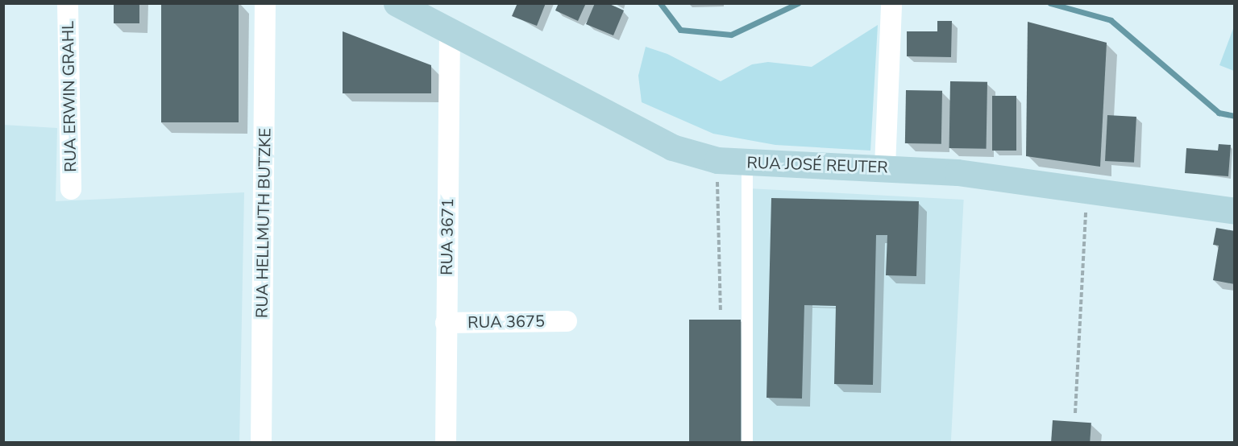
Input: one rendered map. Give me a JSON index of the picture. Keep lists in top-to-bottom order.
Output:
{
  "streets": {
    "main road": ["RUA JOSÉ REUTER"],
    "street": [
      "RUA ERWIN GRAHL",
      "RUA HELLMUTH BUTZKE",
      "RUA 3671",
      "RUA 3675"
    ]
  },
  "crossings": [
    ["RUA JOSÉ REUTER", "RUA 3671"],
    ["RUA 3671", "RUA 3675"]
  ]
}
